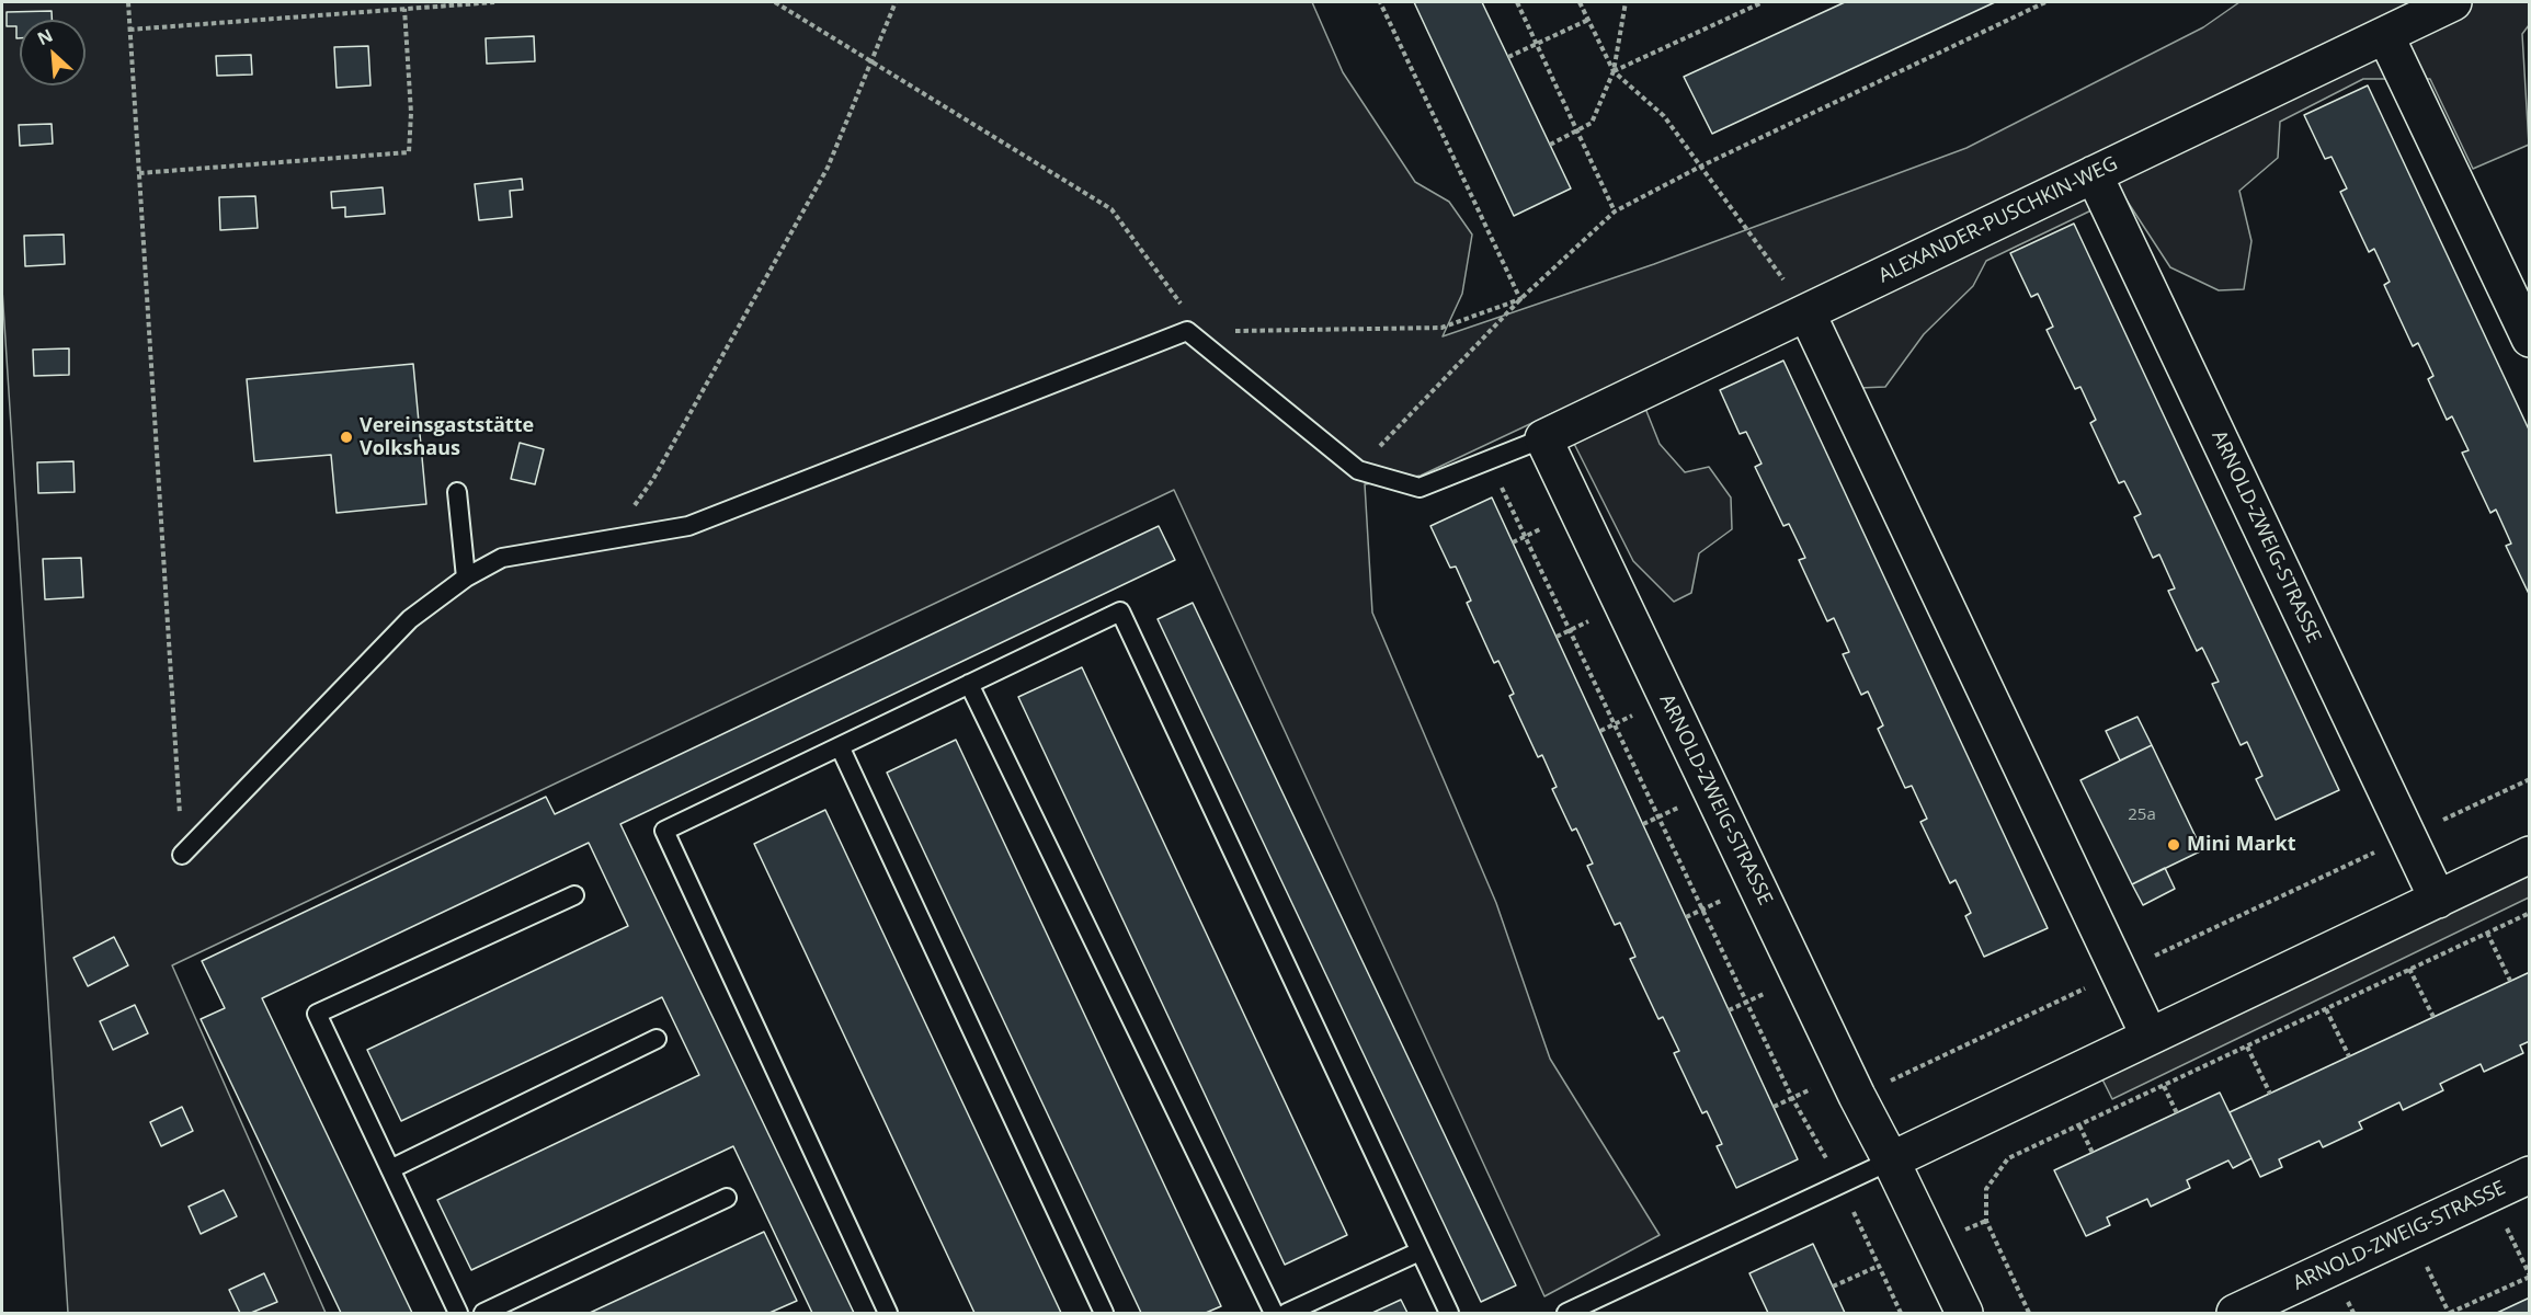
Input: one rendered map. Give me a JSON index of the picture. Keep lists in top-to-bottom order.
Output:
{
  "streets": {
    "street": ["ALEXANDER-PUSCHKIN-WEG", "ARNOLD-ZWEIG-STRASSE"]
  },
  "crossings": [
    ["ALEXANDER-PUSCHKIN-WEG", "ARNOLD-ZWEIG-STRASSE"]
  ],
  "places": ["Vereinsgaststätte Volkshaus", "Mini Markt"],
  "house_numbers": ["25a"],
  "north": "top left"
}
